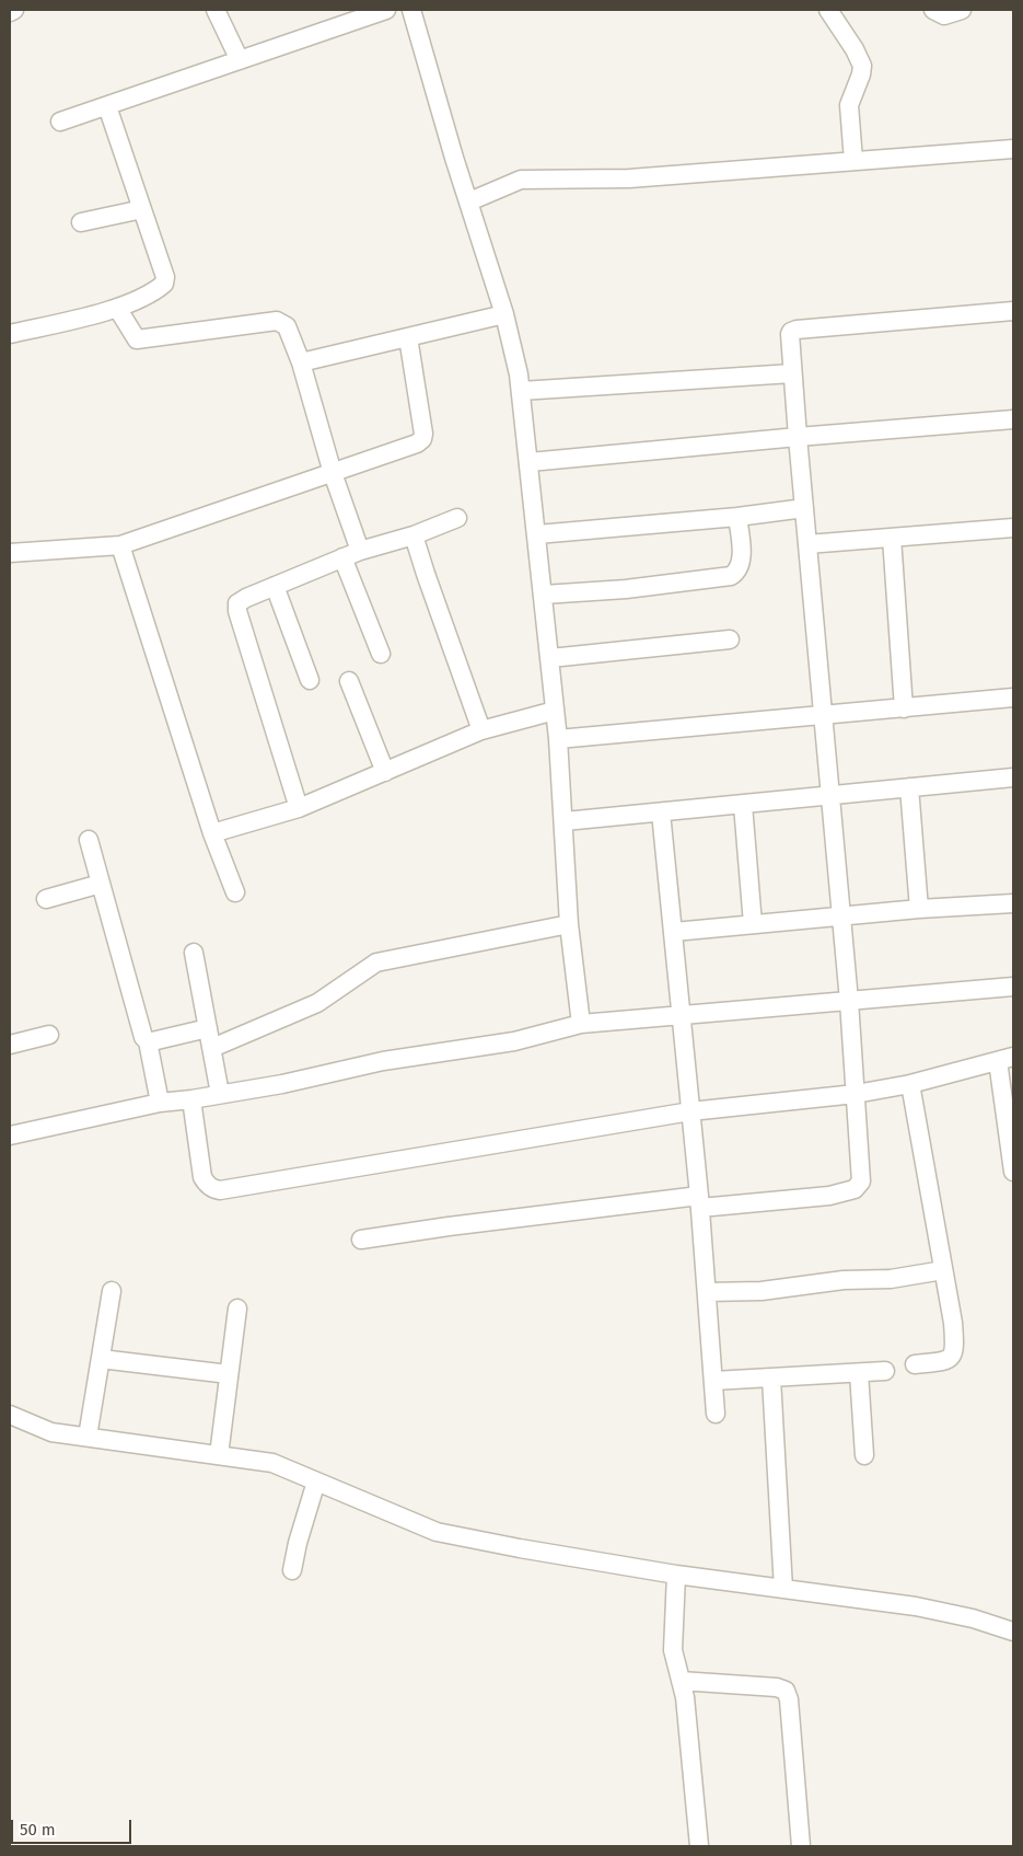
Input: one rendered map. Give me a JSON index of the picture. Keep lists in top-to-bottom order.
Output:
{
  "scale_bar": "50 m"
}
